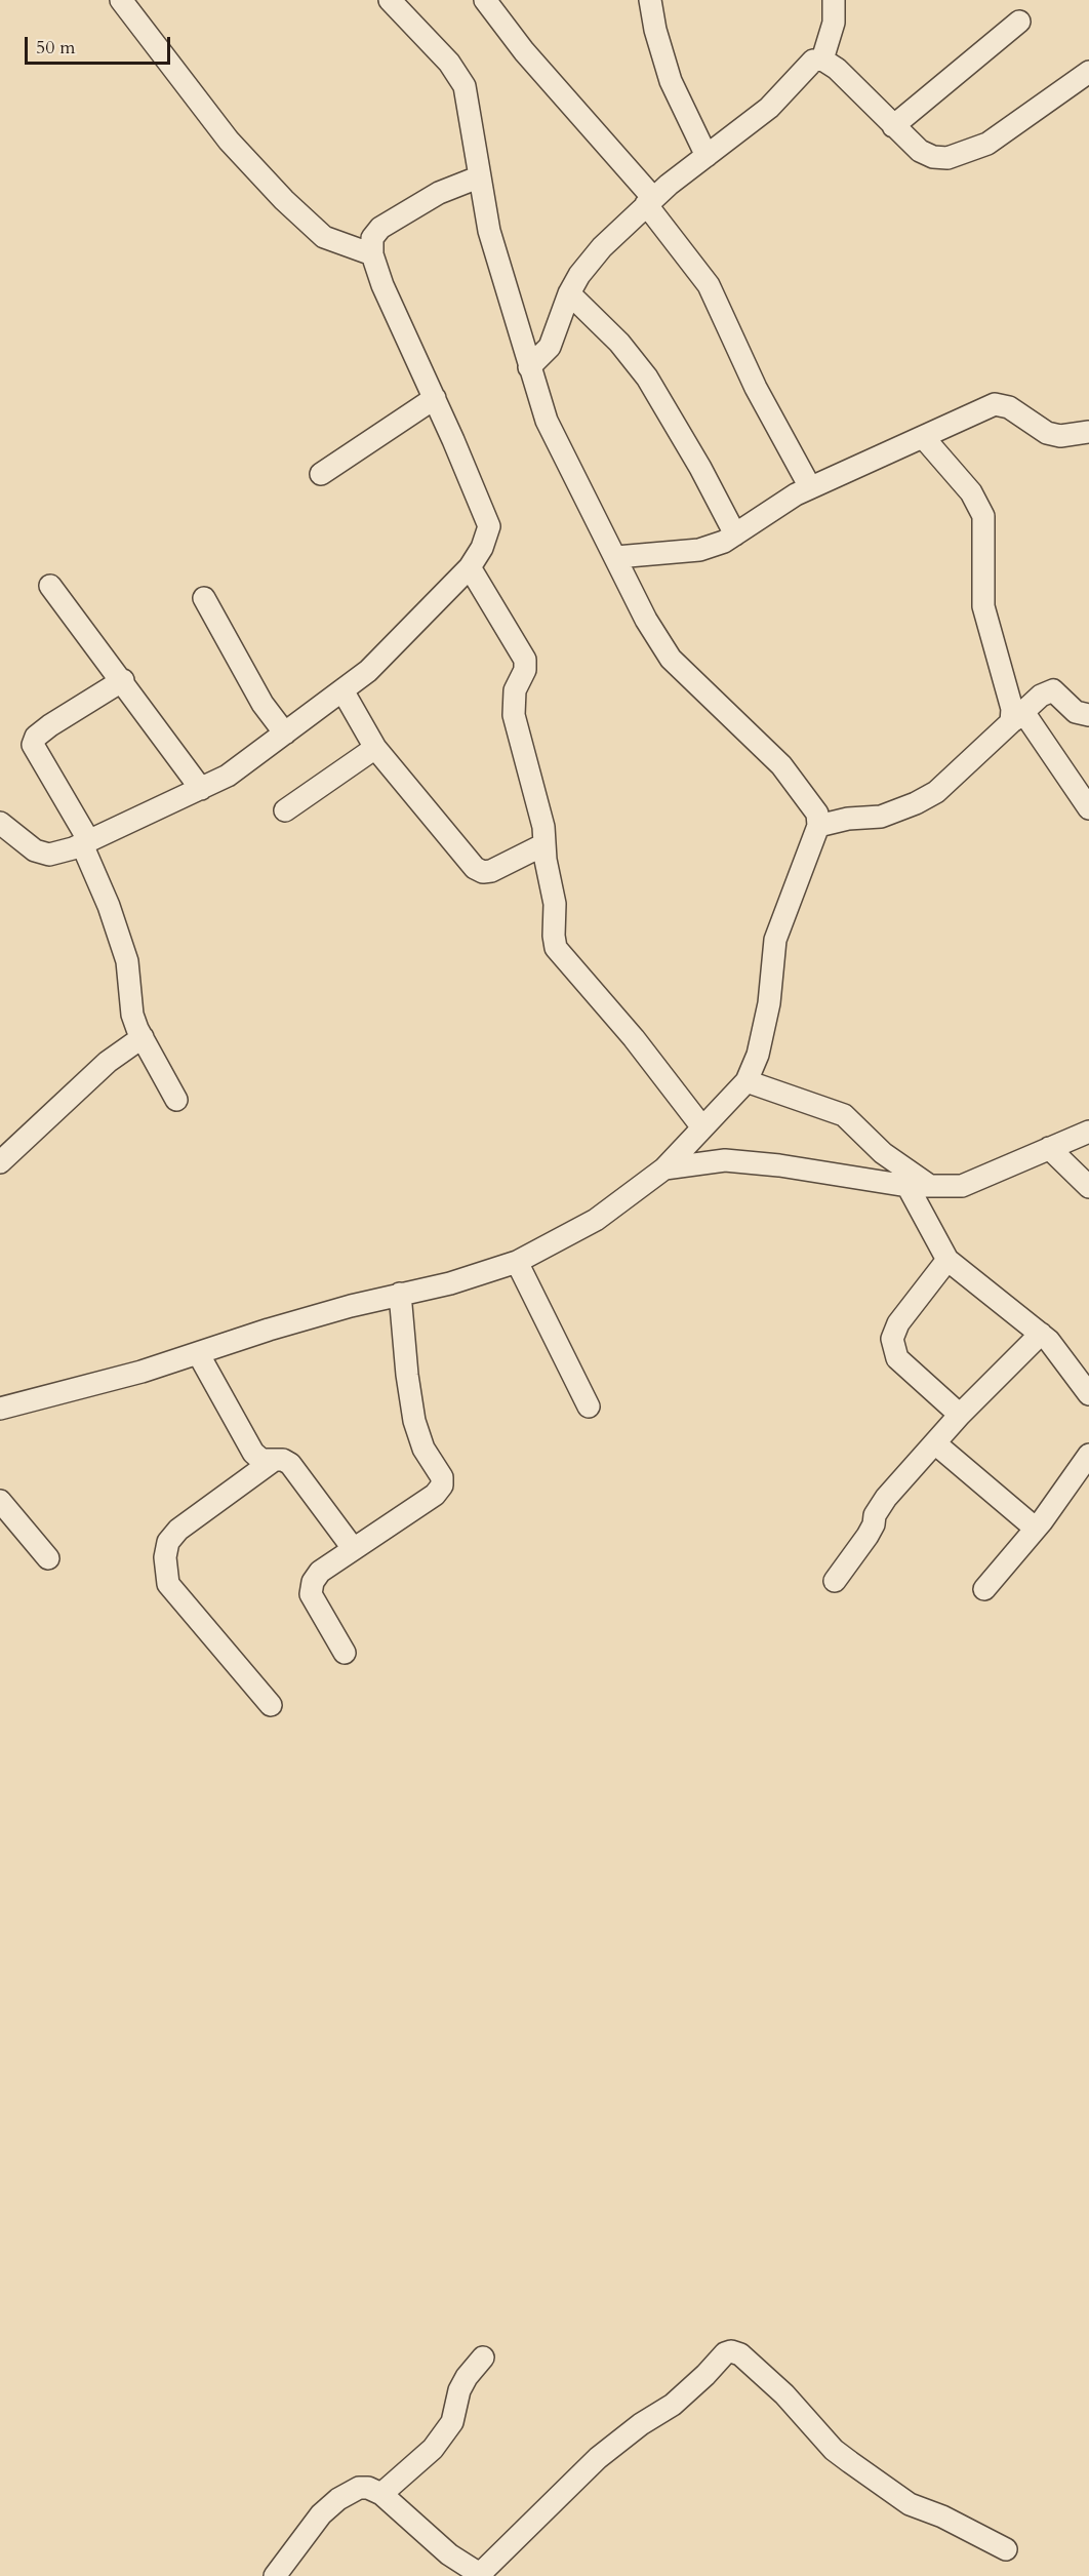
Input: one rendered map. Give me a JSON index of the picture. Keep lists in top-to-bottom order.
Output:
{
  "scale_bar": "50 m"
}
